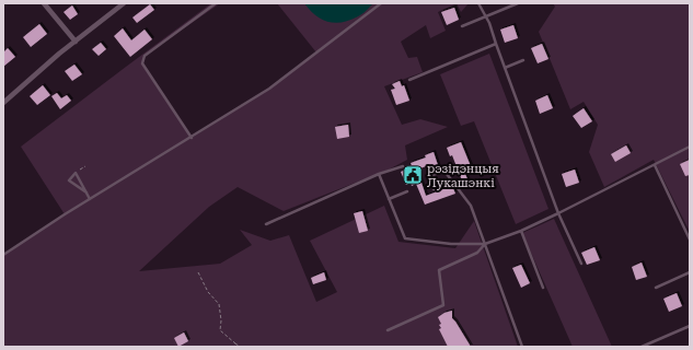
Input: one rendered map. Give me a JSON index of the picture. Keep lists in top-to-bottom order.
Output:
{
  "places": {
    "public building": ["рэзідэнцыя Лукашэнкі"]
  }
}
